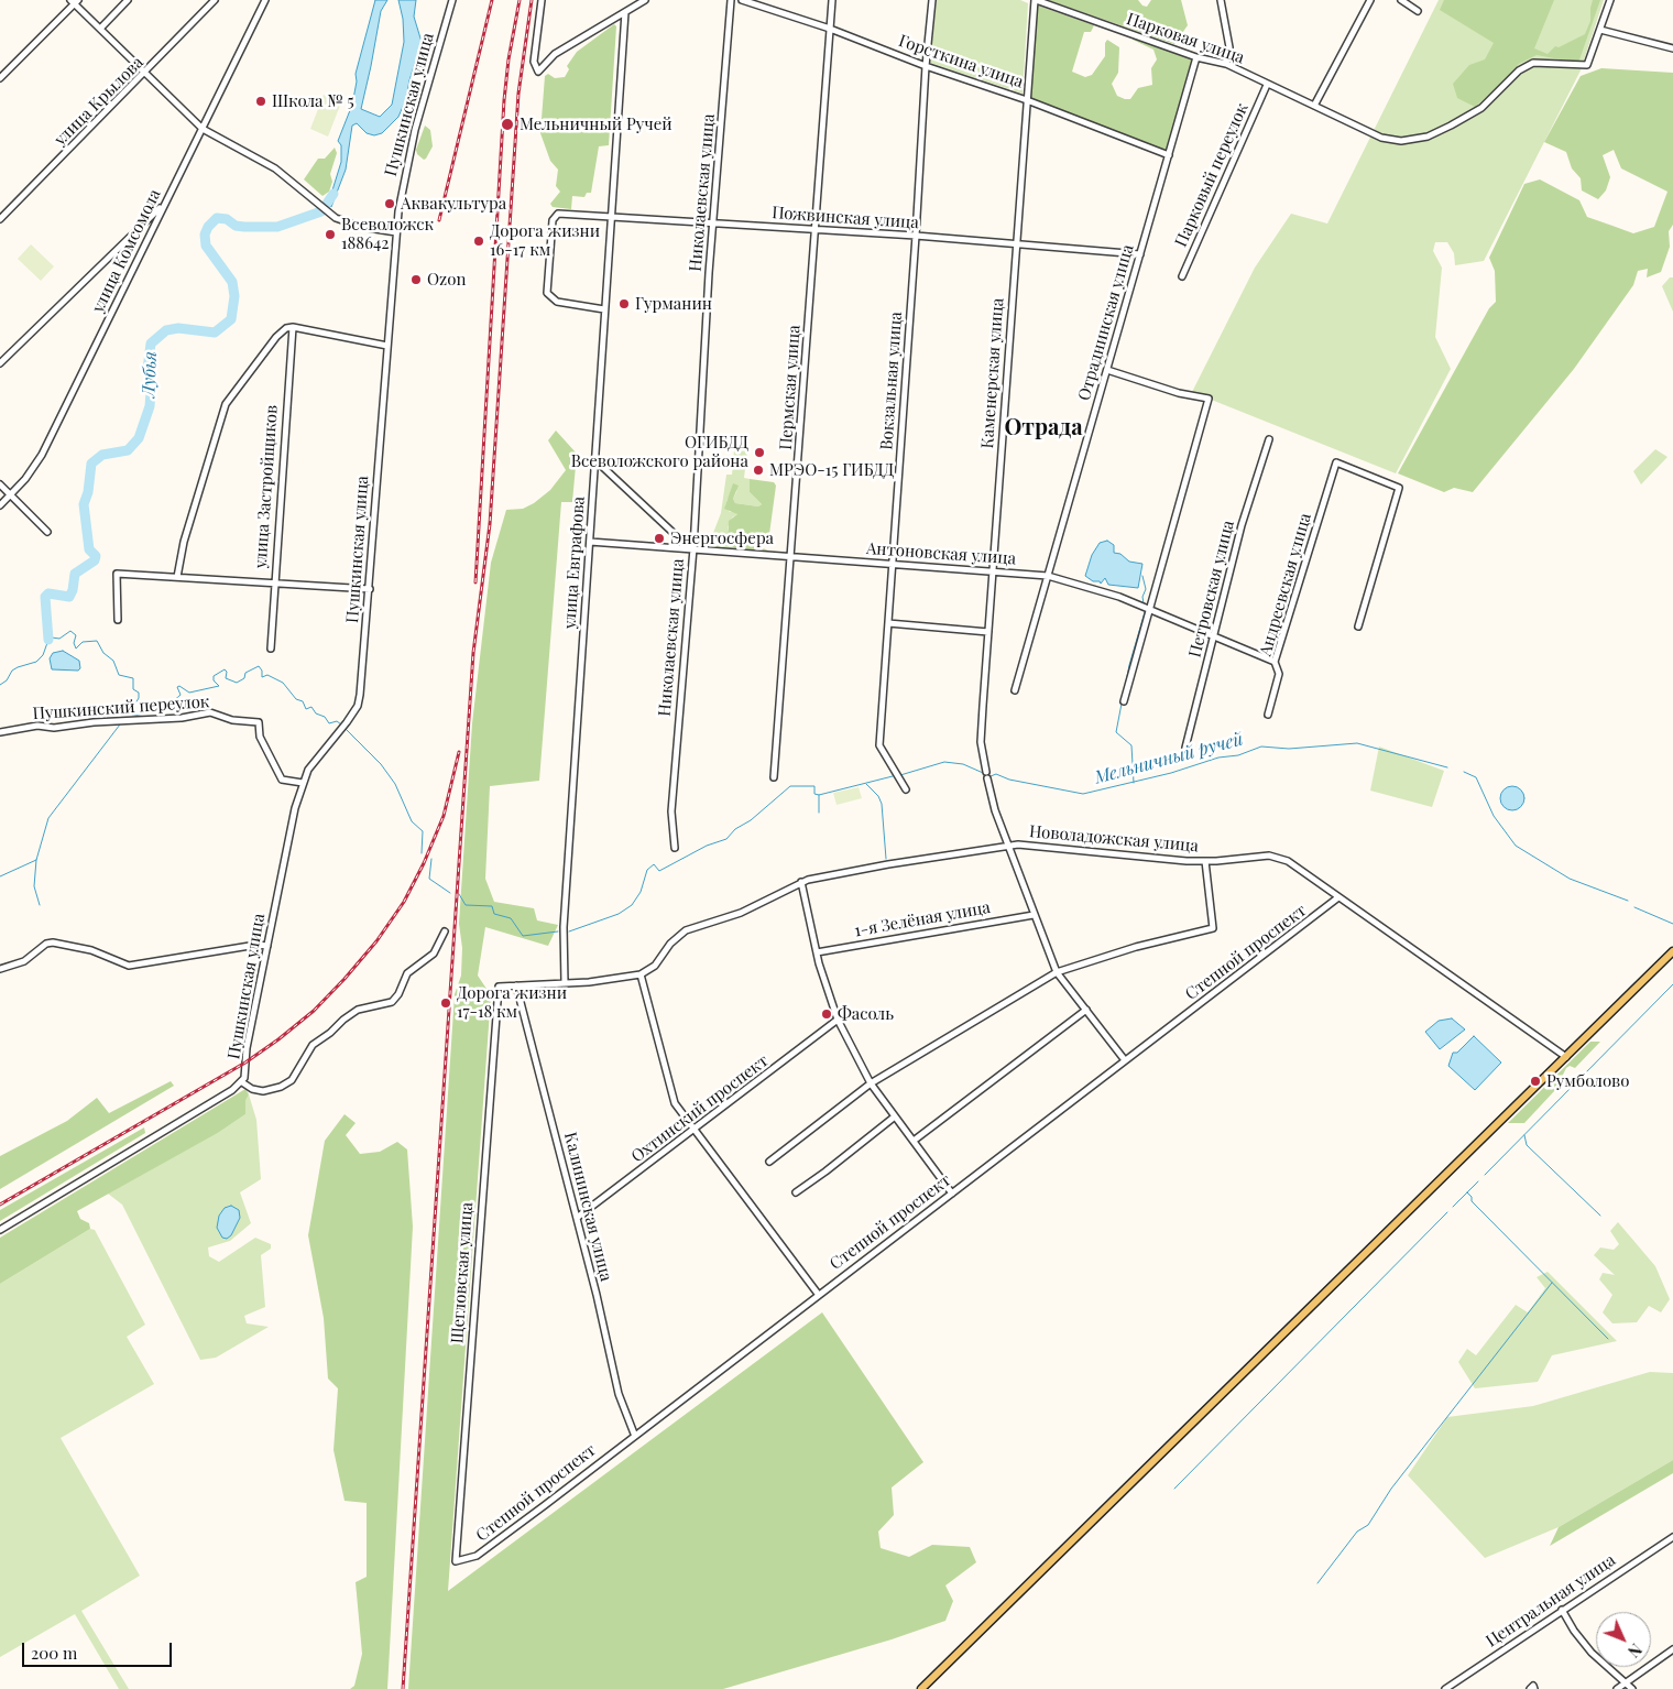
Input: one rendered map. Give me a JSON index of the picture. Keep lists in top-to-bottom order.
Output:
{
  "streets": {
    "street": [
      "Парковая улица",
      "Горсткина улица",
      "улица Крылова",
      "Пушкинская улица",
      "Парковый переулок",
      "Николаевская улица",
      "Пожвинская улица",
      "улица Комсомола",
      "Отраднинская улица",
      "Каменерская улица",
      "Вокзальная улица",
      "Пермская улица",
      "улица Застройщиков",
      "Антоновская улица",
      "улица Евграфова",
      "Андреевская улица",
      "Петровская улица",
      "Пушкинский переулок",
      "Новоладожская улица",
      "1-я Зелёная улица",
      "Степной проспект",
      "Охтинский проспект",
      "Калининская улица",
      "Щегловская улица",
      "Центральная улица"
    ]
  },
  "crossings": [
    ["Парковая улица", "Парковый переулок"],
    ["Парковая улица", "Отраднинская улица"],
    ["Парковая улица", "Каменерская улица"],
    ["Горсткина улица", "Отраднинская улица"],
    ["Горсткина улица", "Каменерская улица"],
    ["Горсткина улица", "Вокзальная улица"],
    ["Горсткина улица", "Пермская улица"],
    ["Пушкинская улица", "Пушкинский переулок"],
    ["Николаевская улица", "Пожвинская улица"],
    ["Николаевская улица", "Антоновская улица"],
    ["Пожвинская улица", "Отраднинская улица"],
    ["Пожвинская улица", "Каменерская улица"],
    ["Пожвинская улица", "Вокзальная улица"],
    ["Пожвинская улица", "Пермская улица"],
    ["Пожвинская улица", "улица Евграфова"],
    ["Отраднинская улица", "Антоновская улица"],
    ["Каменерская улица", "Антоновская улица"],
    ["Вокзальная улица", "Антоновская улица"],
    ["Пермская улица", "Антоновская улица"],
    ["Антоновская улица", "улица Евграфова"],
    ["Антоновская улица", "Андреевская улица"],
    ["Антоновская улица", "Петровская улица"],
    ["Новоладожская улица", "Степной проспект"],
    ["Степной проспект", "Калининская улица"],
    ["Степной проспект", "Щегловская улица"],
    ["Охтинский проспект", "Калининская улица"],
    ["Калининская улица", "Щегловская улица"]
  ],
  "districts": ["Отрада"],
  "water": ["Лубья", "Мельничный ручей"],
  "places": [
    "Школа № 5",
    "Мельничный Ручей",
    "Аквакультура",
    "Всеволожск 188642",
    "Дорога жизни 16-17 км",
    "Ozon",
    "Гурманин",
    "ОГИБДД Всеволожского района",
    "МРЭО-15 ГИБДД",
    "Энергосфера",
    "Дорога жизни 17-18 км",
    "Фасоль",
    "Румболово"
  ],
  "scale_bar": "200 m",
  "north": "bottom right"
}
